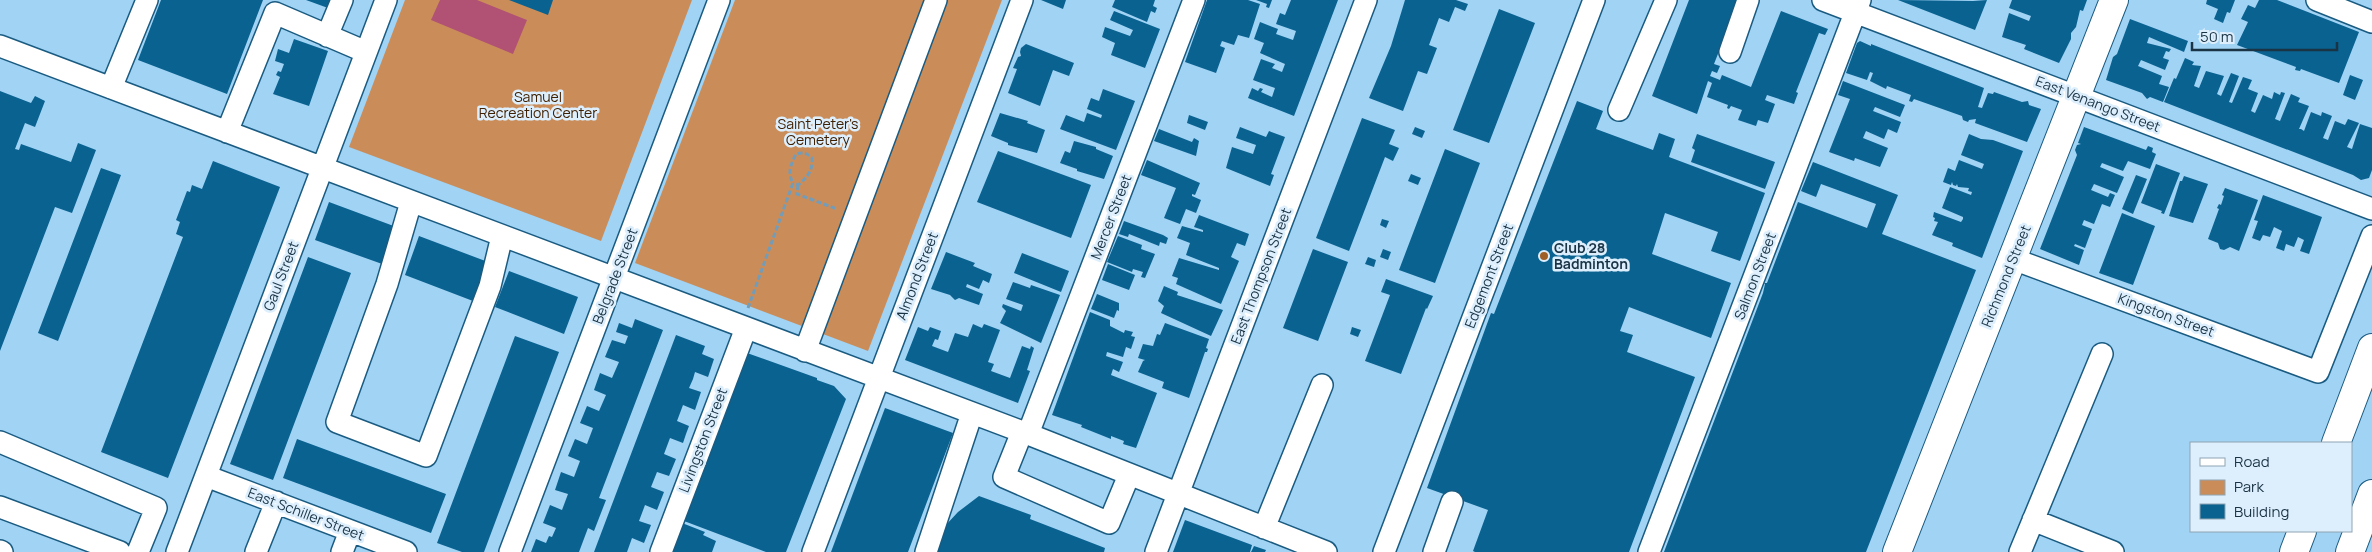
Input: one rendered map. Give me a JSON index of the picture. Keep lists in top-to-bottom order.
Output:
{
  "streets": {
    "main road": ["Richmond Street"],
    "street": [
      "East Venango Street",
      "Mercer Street",
      "Gaul Street",
      "Belgrade Street",
      "Almond Street",
      "East Thompson Street",
      "Edgemont Street",
      "Salmon Street",
      "Kingston Street",
      "Livingston Street",
      "East Schiller Street"
    ]
  },
  "crossings": [
    ["East Venango Street", "Salmon Street"],
    ["East Venango Street", "Richmond Street"],
    ["Gaul Street", "East Schiller Street"],
    ["Richmond Street", "Kingston Street"]
  ],
  "parks": ["Samuel Recreation Center", "Saint Peter's Cemetery"],
  "places": ["Club 28 Badminton"],
  "legend": ["Road", "Park", "Building"],
  "scale_bar": "50 m"
}
